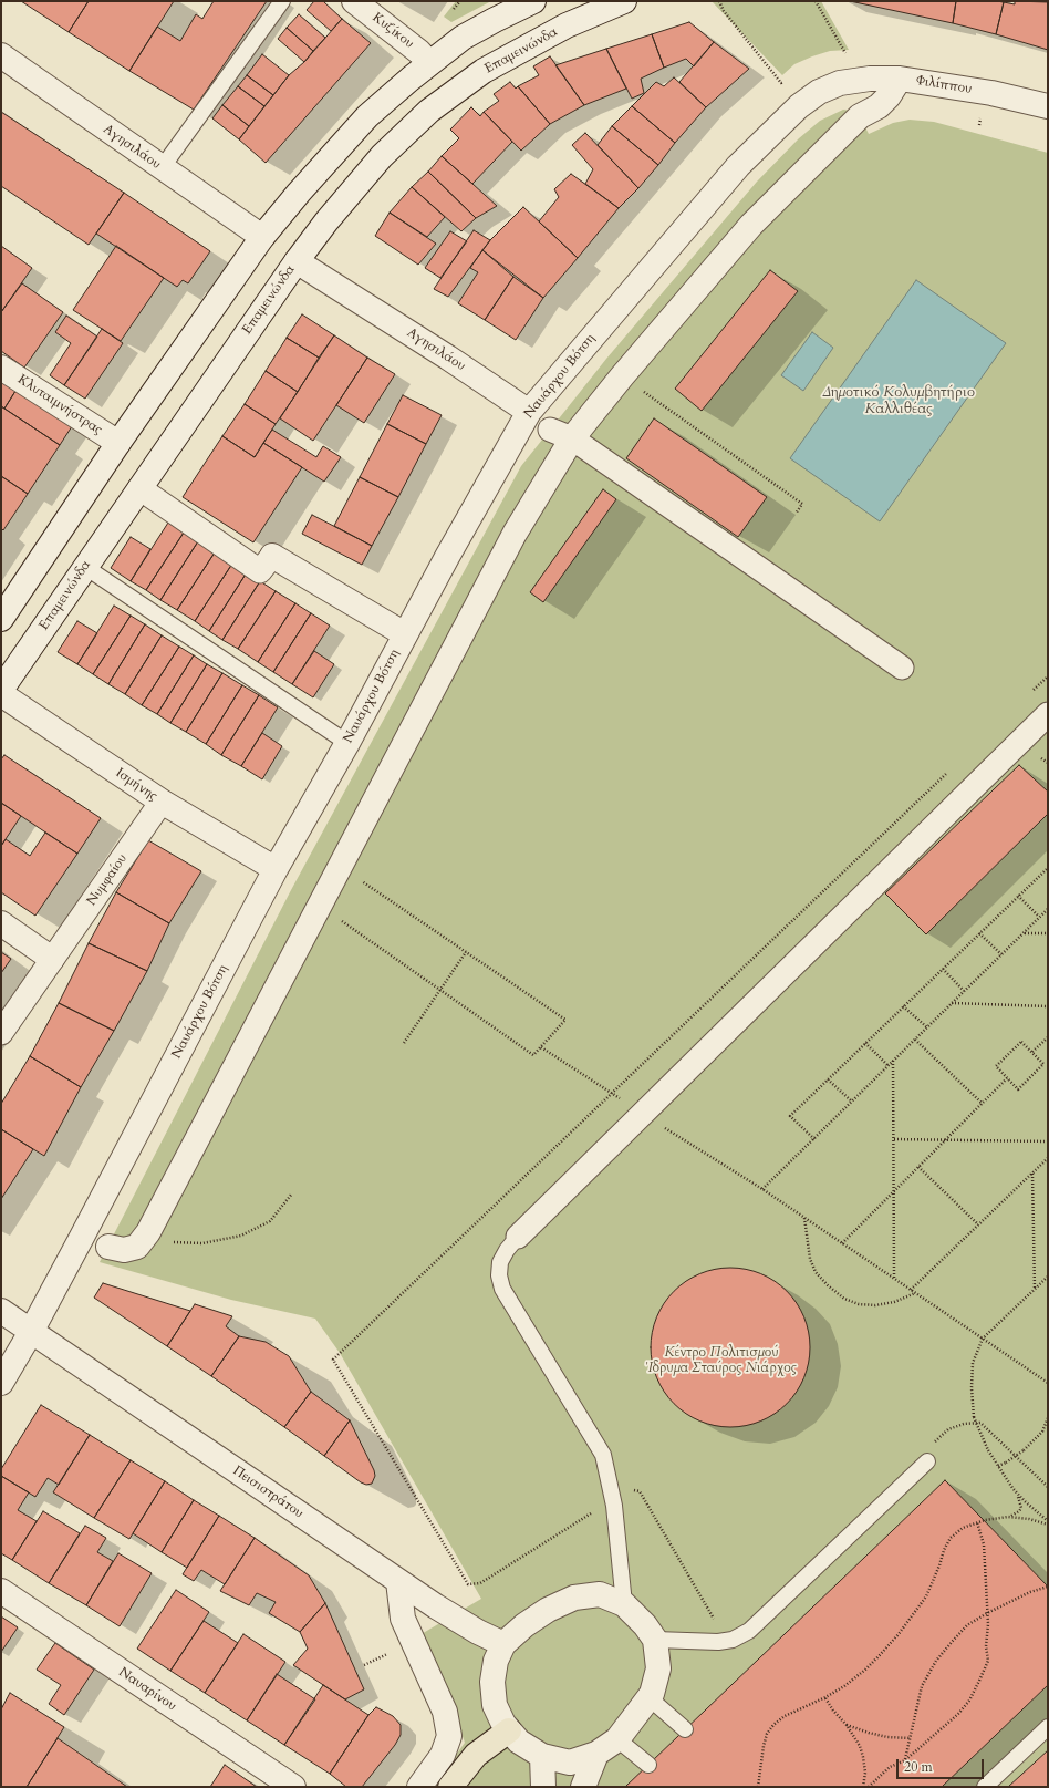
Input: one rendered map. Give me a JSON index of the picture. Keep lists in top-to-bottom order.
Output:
{
  "streets": {
    "street": [
      "Κυζίκου",
      "Επαμεινώνδα",
      "Φιλίππου",
      "Αγησιλάου",
      "Ναυάρχου Βότση",
      "Κλυταιμνήστρας",
      "Ισμήνης",
      "Νυμφαίου",
      "Πεισιστράτου",
      "Ναυαρίνου"
    ]
  },
  "crossings": [
    ["Επαμεινώνδα", "Αγησιλάου"],
    ["Φιλίππου", "Ναυάρχου Βότση"],
    ["Αγησιλάου", "Ναυάρχου Βότση"],
    ["Ναυάρχου Βότση", "Ισμήνης"],
    ["Ναυάρχου Βότση", "Πεισιστράτου"],
    ["Ισμήνης", "Νυμφαίου"]
  ],
  "water": ["Δημοτικό Κολυμβητήριο Καλλιθέας"],
  "parks": ["Κέντρο Πολιτισμού Ίδρυμα Σταύρος Νιάρχος"],
  "scale_bar": "20 m"
}
